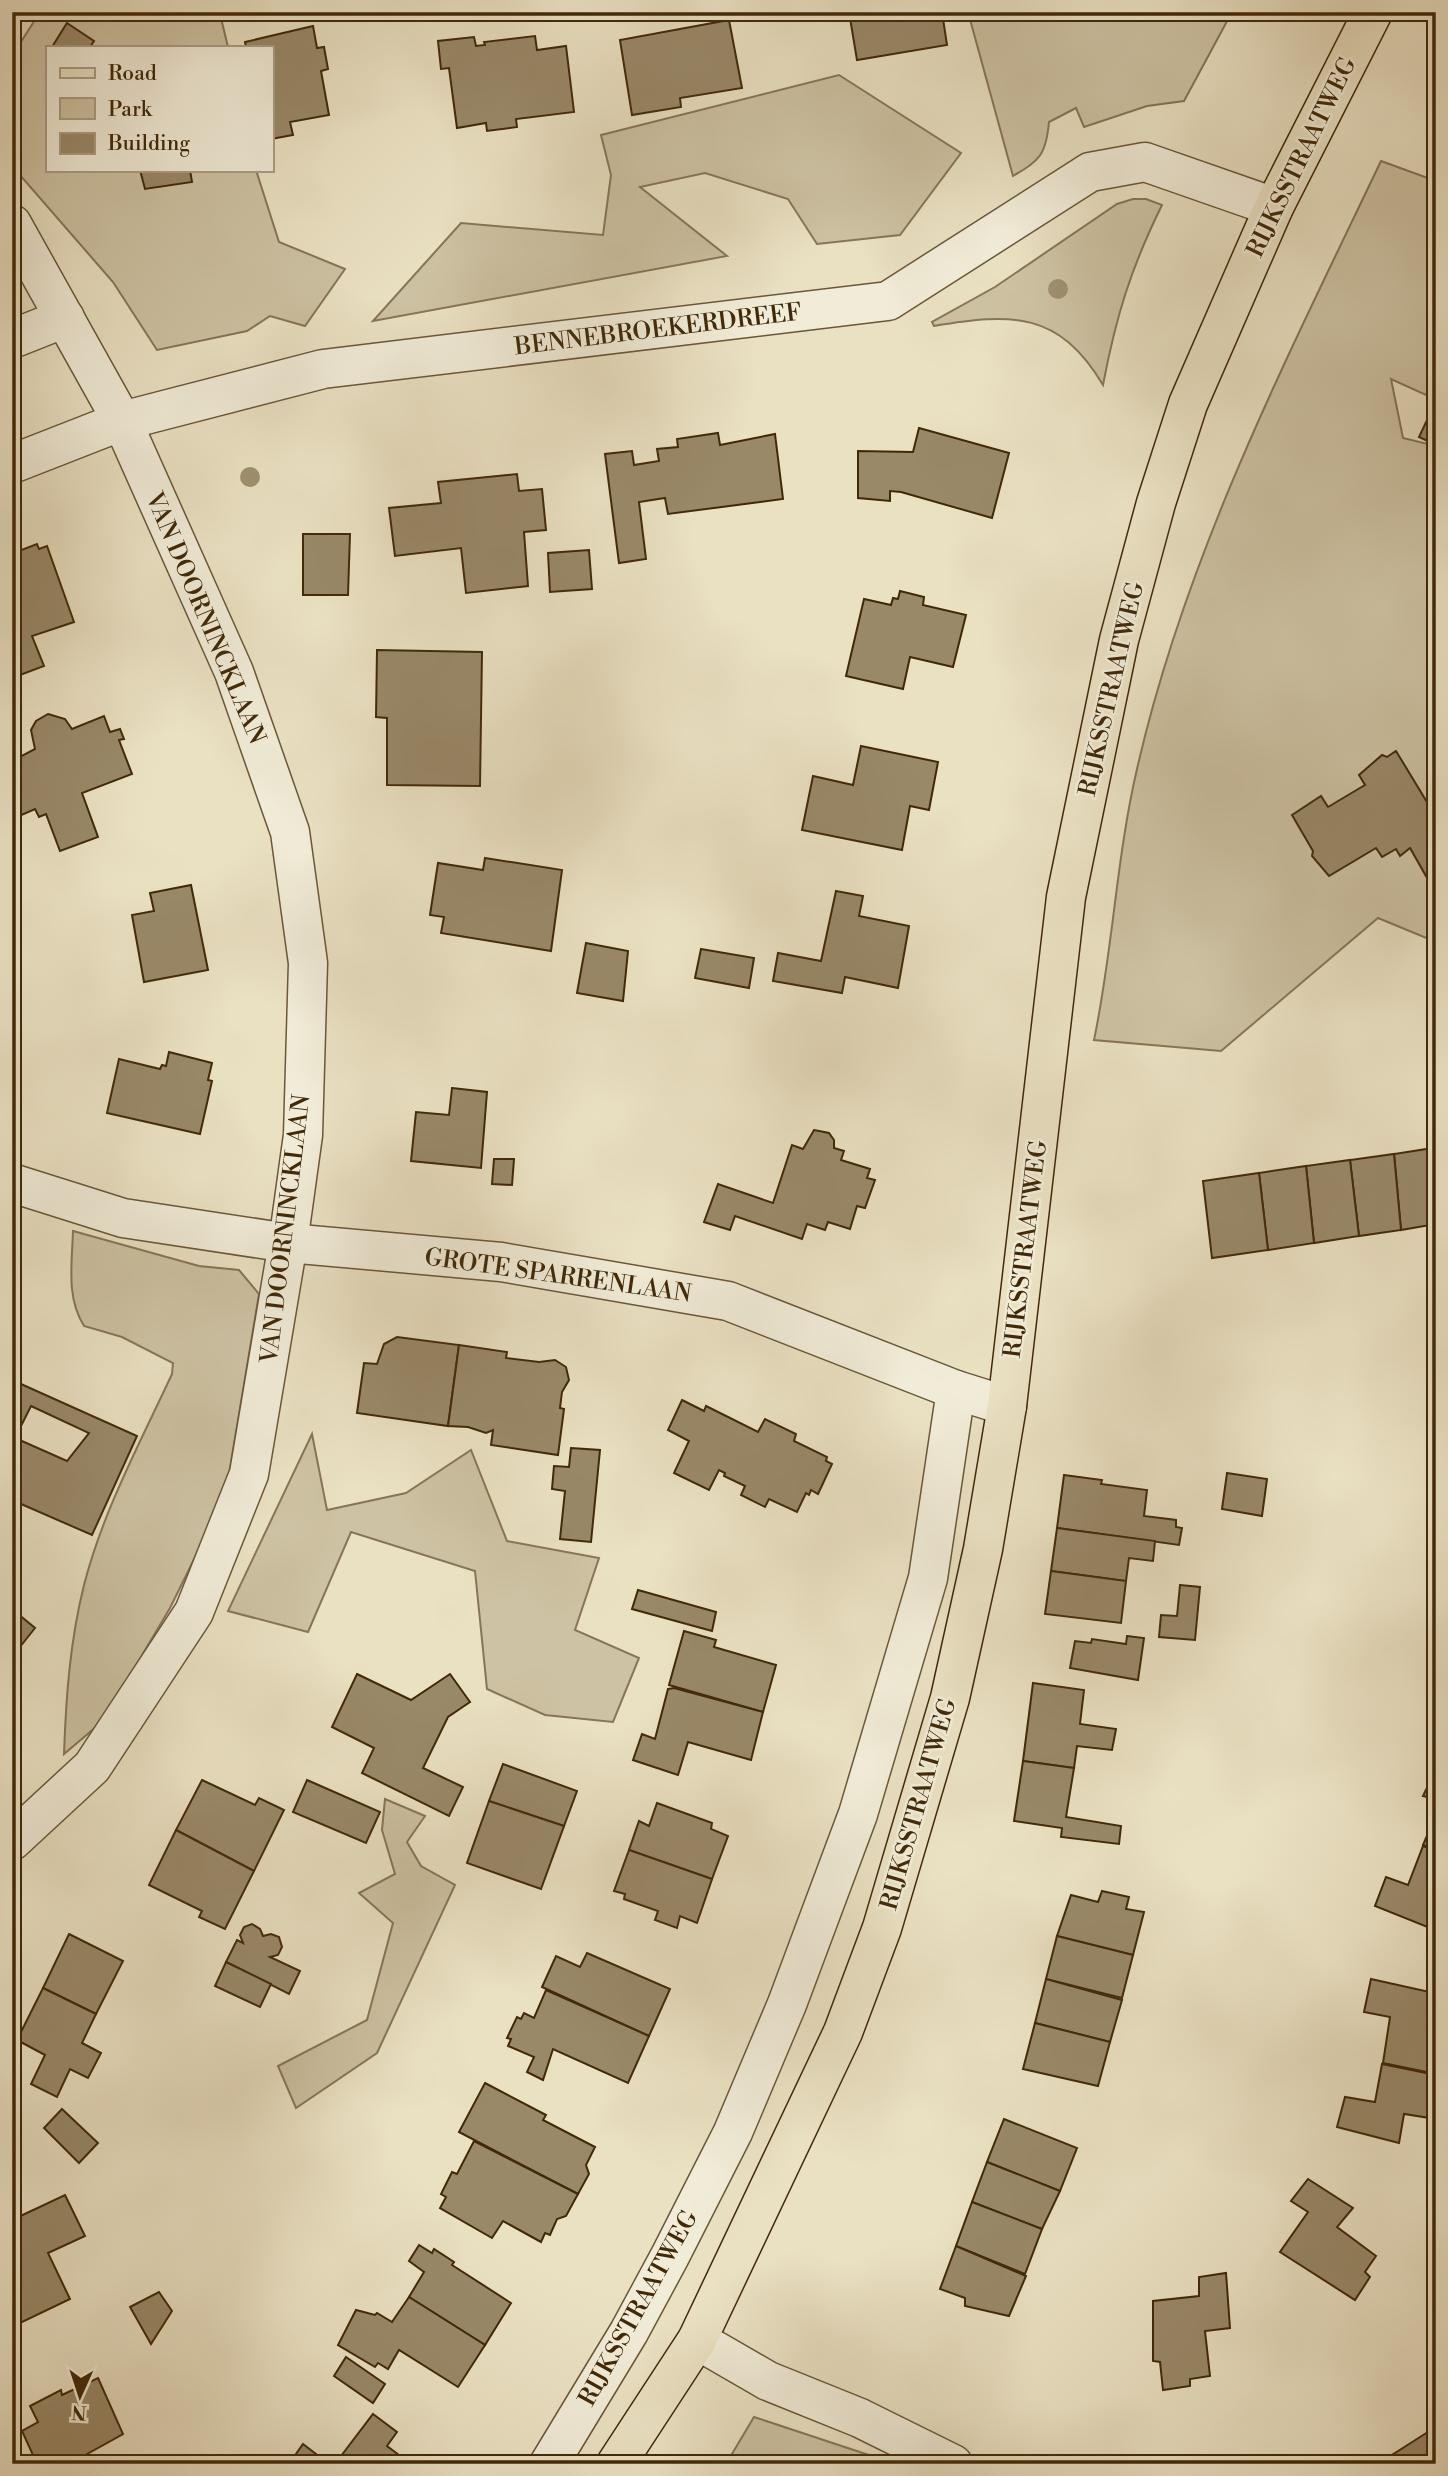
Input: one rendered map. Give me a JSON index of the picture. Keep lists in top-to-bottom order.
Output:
{
  "streets": {
    "main road": ["RIJKSSTRAATWEG"],
    "street": ["BENNEBROEKERDREEF", "VAN DOORNINCKLAAN", "GROTE SPARRENLAAN"]
  },
  "crossings": [
    ["RIJKSSTRAATWEG", "BENNEBROEKERDREEF"],
    ["RIJKSSTRAATWEG", "GROTE SPARRENLAAN"],
    ["BENNEBROEKERDREEF", "VAN DOORNINCKLAAN"],
    ["VAN DOORNINCKLAAN", "GROTE SPARRENLAAN"]
  ],
  "legend": ["Road", "Park", "Building"],
  "north": "bottom"
}
